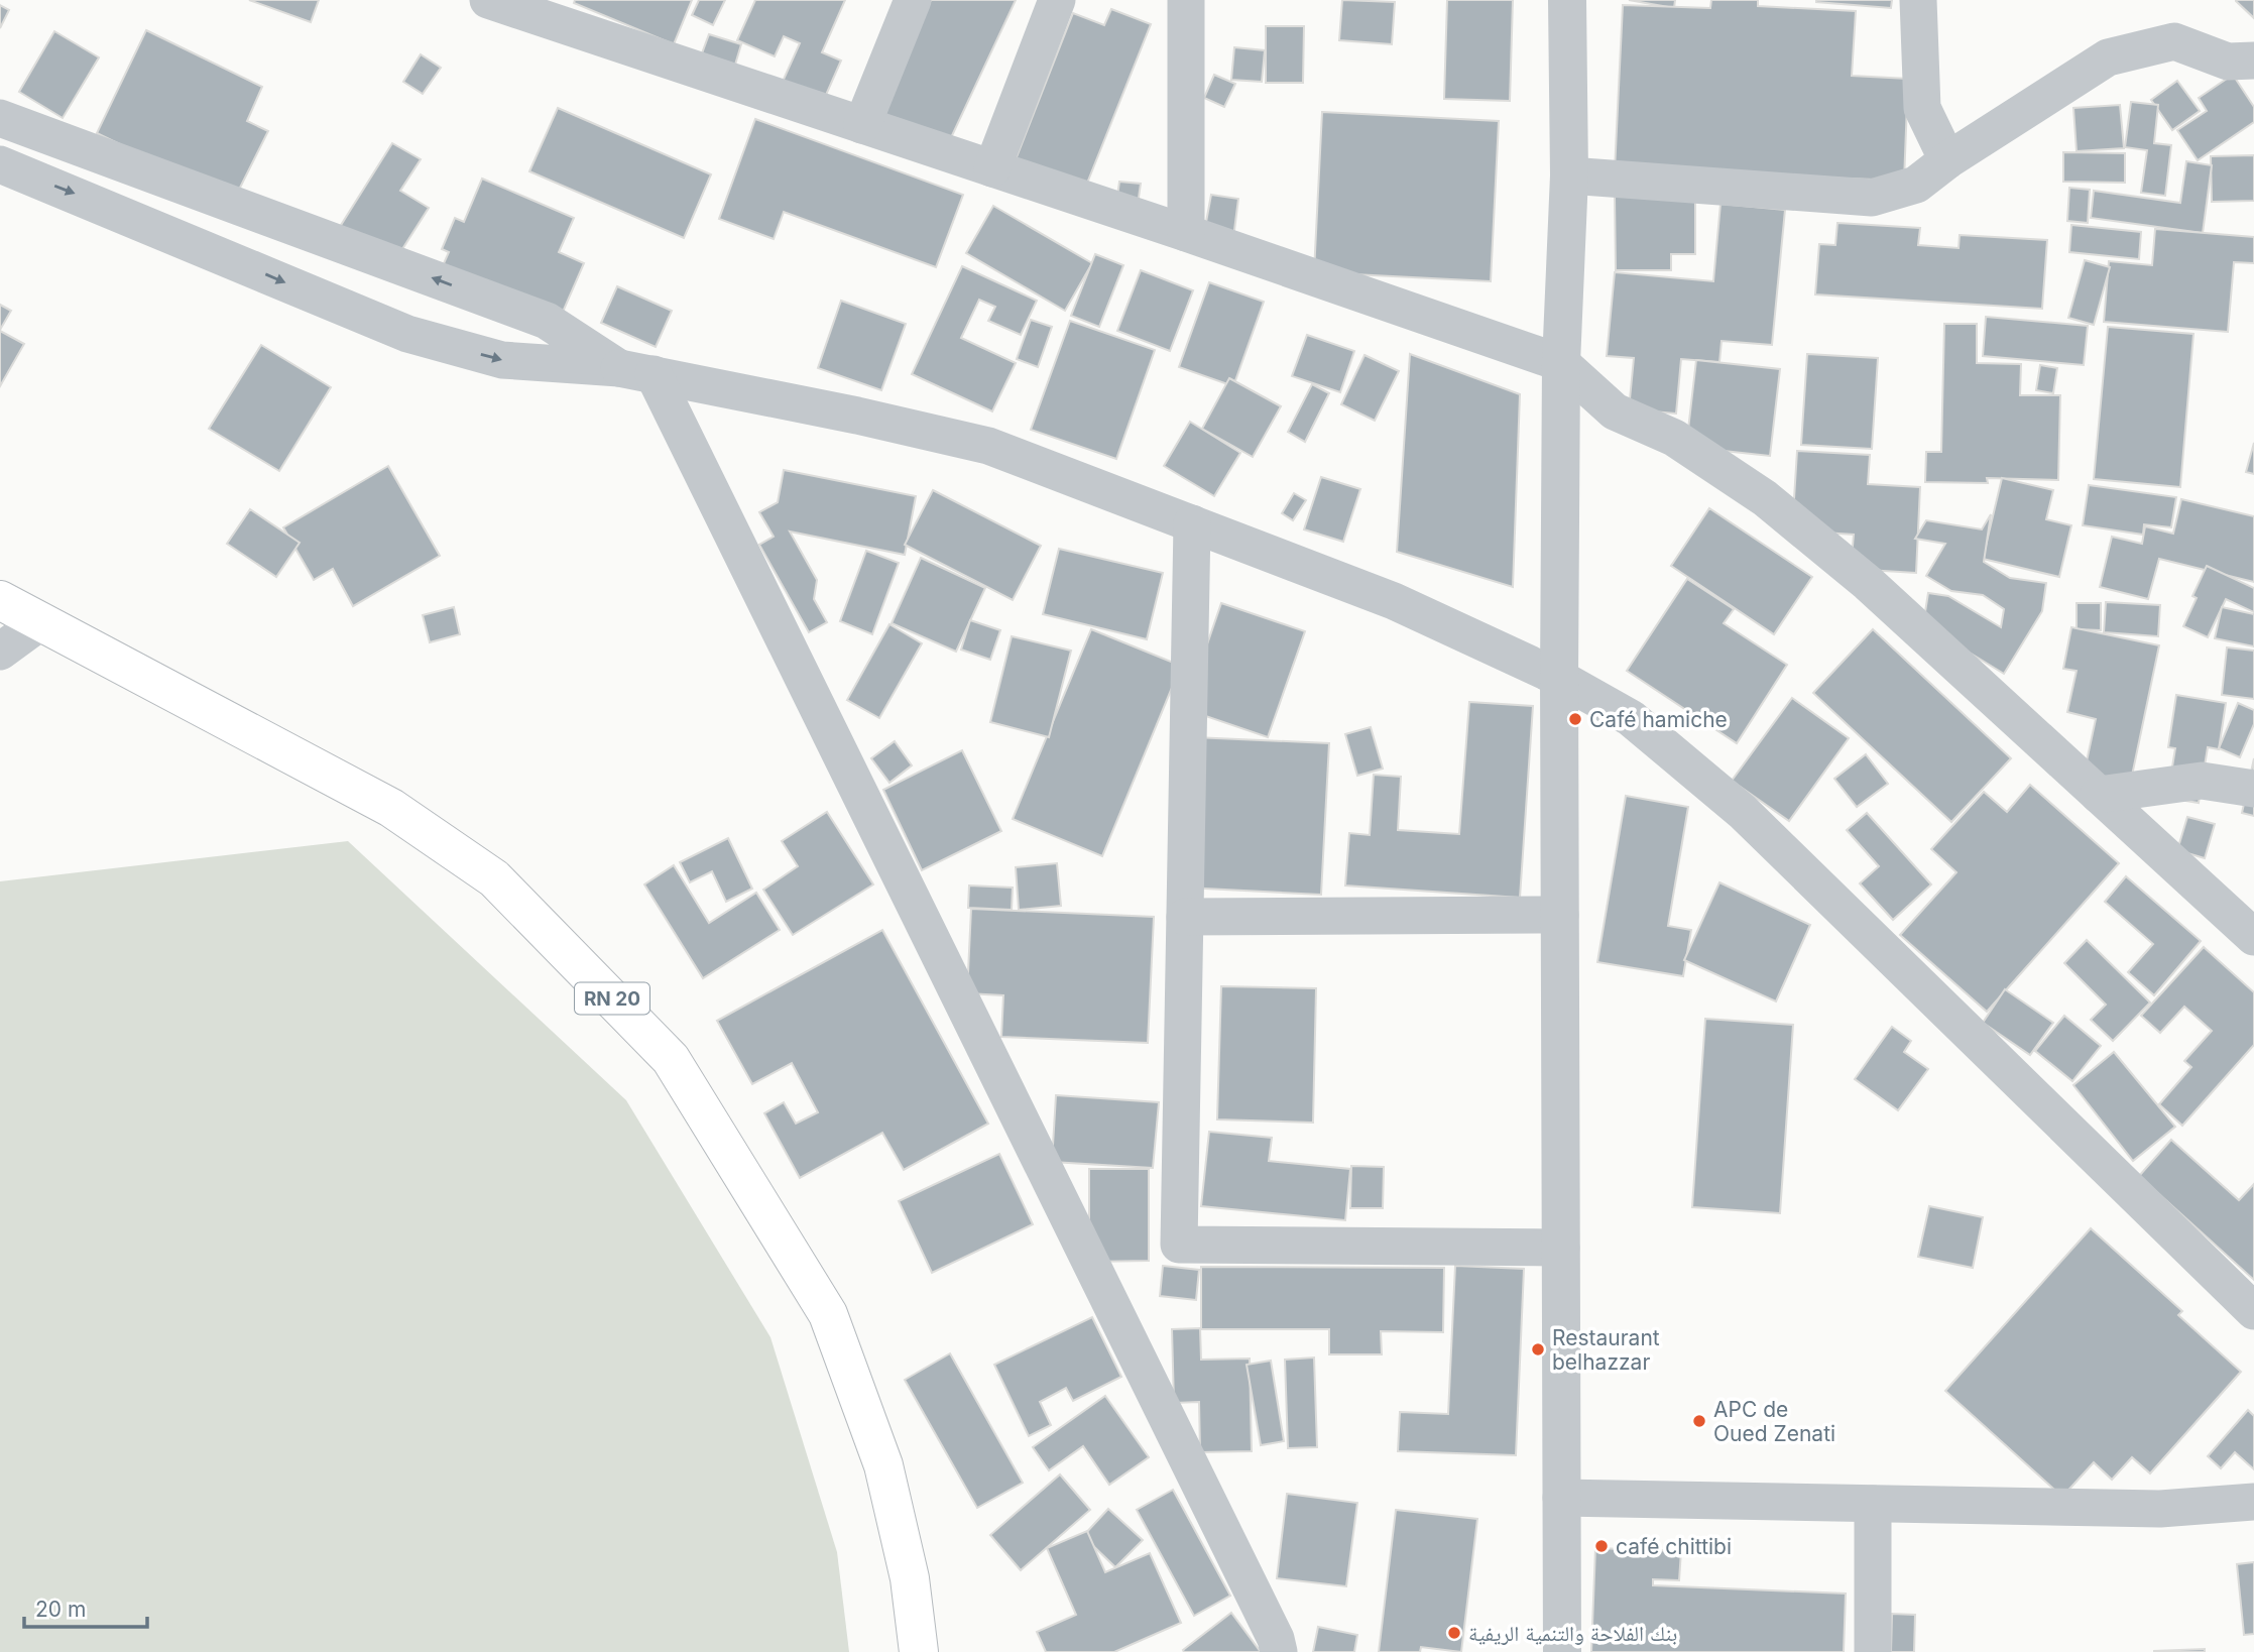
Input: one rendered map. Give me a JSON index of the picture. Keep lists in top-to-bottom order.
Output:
{
  "streets": {
    "main road": ["RN 20"]
  },
  "places": [
    "Café hamiche",
    "Restaurant belhazzar",
    "APC de Oued Zenati",
    "café chittibi",
    "بنك الفلاحة والتنمية الريفية"
  ],
  "scale_bar": "20 m"
}
